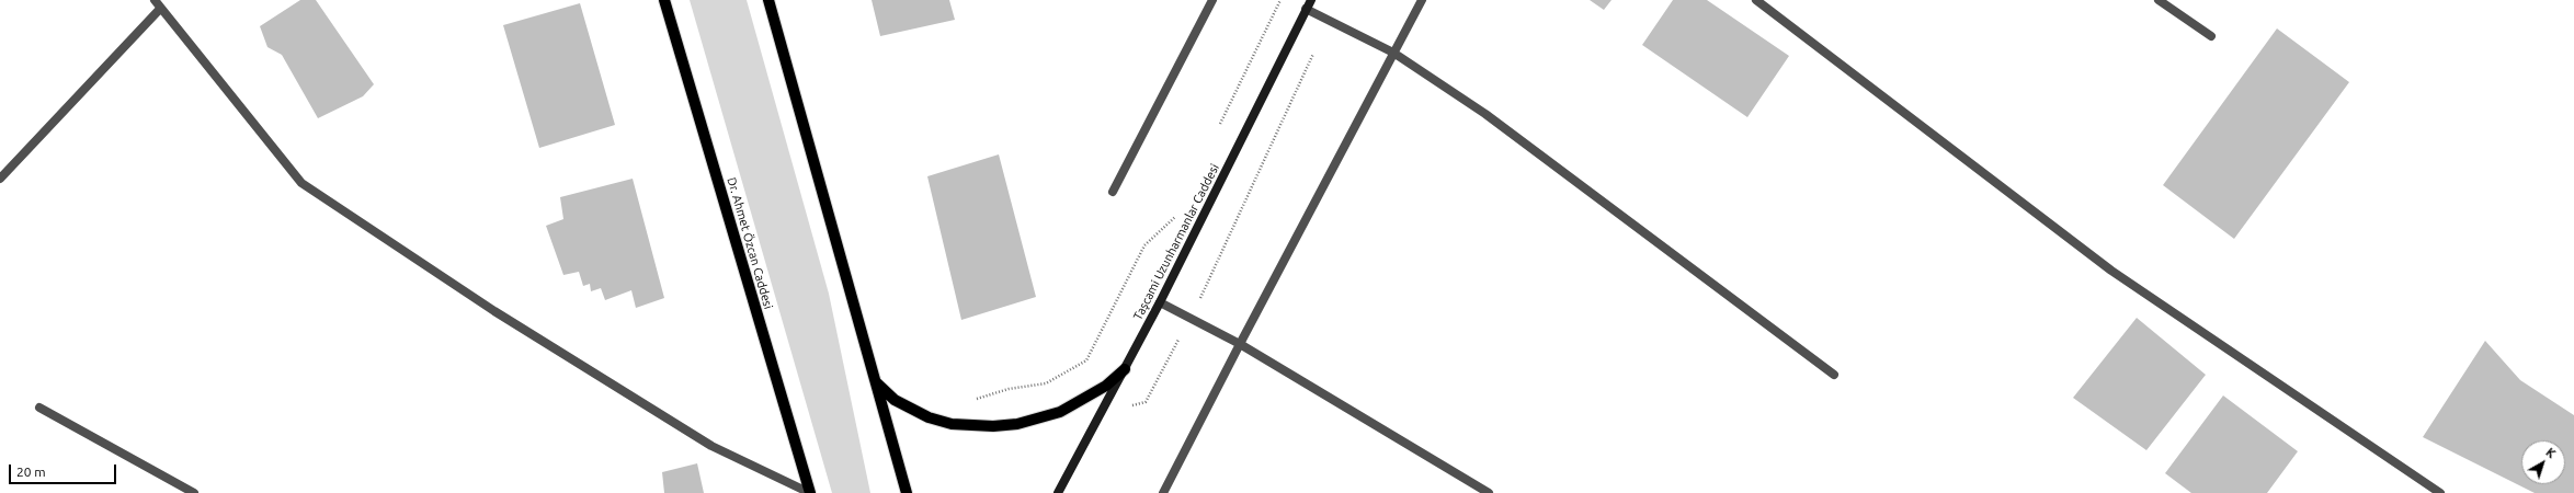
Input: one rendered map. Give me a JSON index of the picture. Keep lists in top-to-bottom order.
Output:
{
  "streets": {
    "main road": ["Taşcami Uzunharmanlar Caddesi", "Dr. Ahmet Özcan Caddesi"]
  },
  "scale_bar": "20 m",
  "north": "top right"
}
